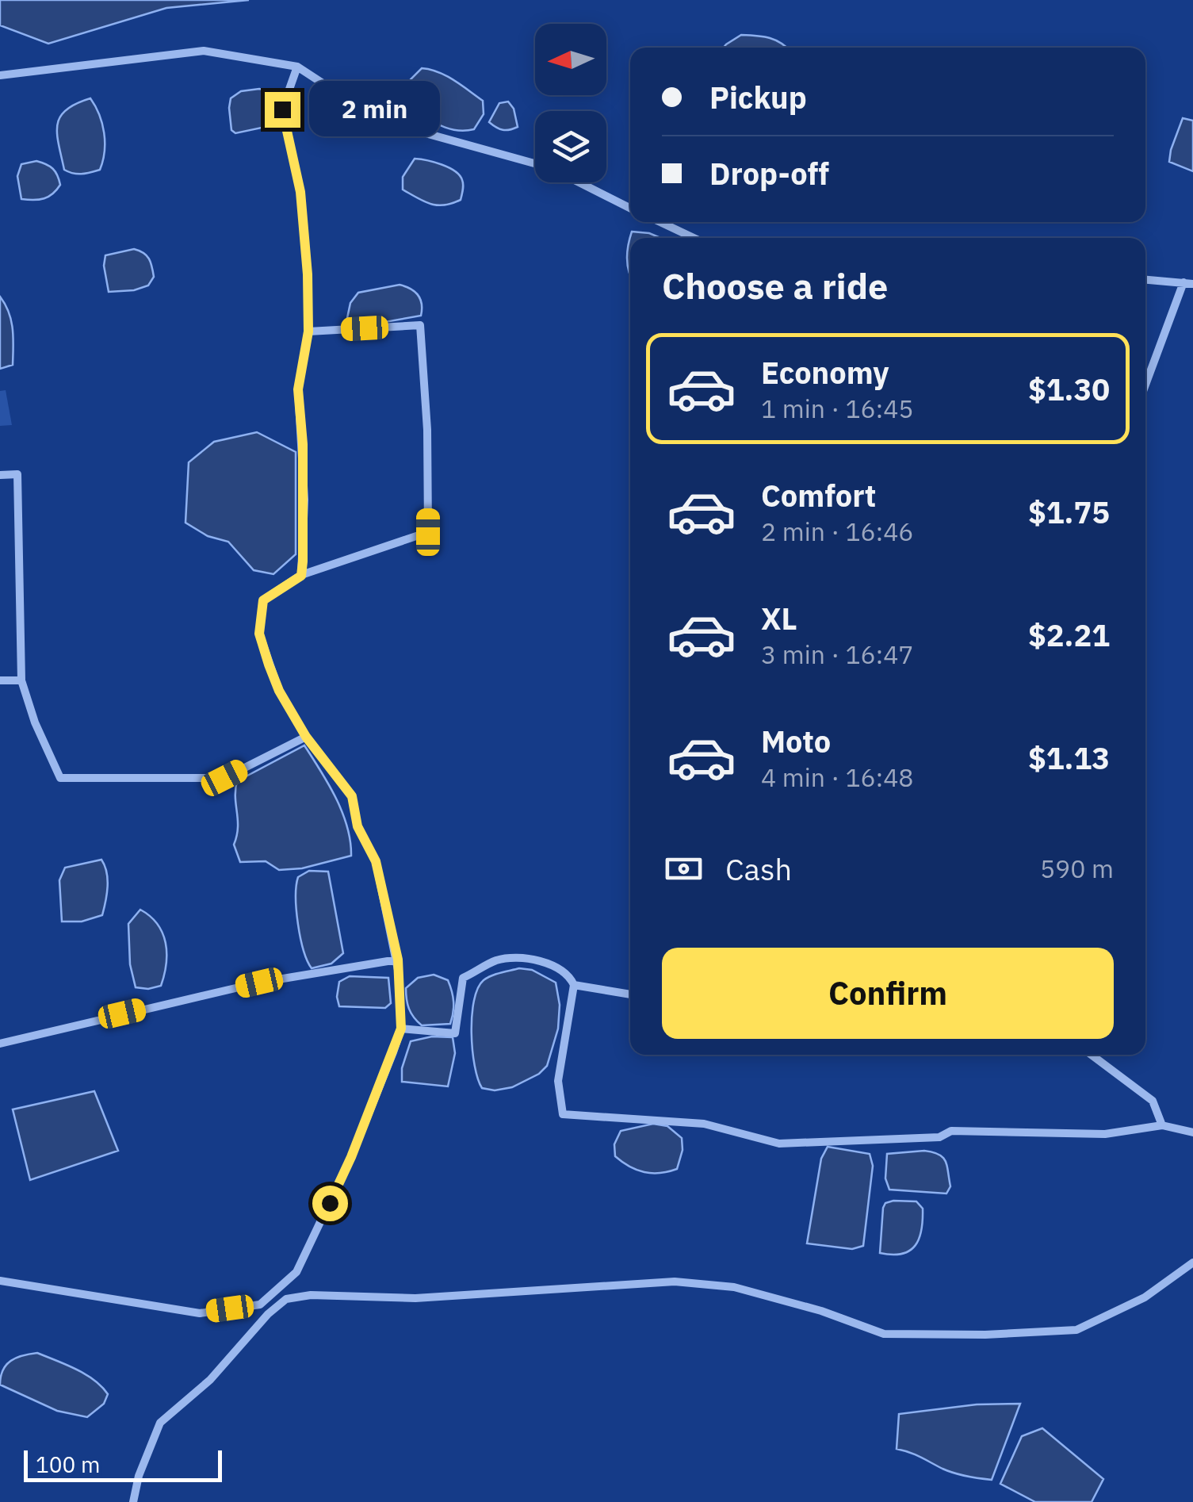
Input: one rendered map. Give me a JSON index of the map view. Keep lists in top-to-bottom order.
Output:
{
  "scale_bar": "100 m",
  "north": "left",
  "page": {
    "banner": ["Pickup", "Drop-off"],
    "bubble": "2 min",
    "heading": "Choose a ride",
    "list": [
      {
        "name": "Economy",
        "note": "1 min · 16:45",
        "value": "$1.30"
      },
      {
        "name": "Comfort",
        "note": "2 min · 16:46",
        "value": "$1.75"
      },
      {
        "name": "XL",
        "note": "3 min · 16:47",
        "value": "$2.21"
      },
      {
        "name": "Moto",
        "note": "4 min · 16:48",
        "value": "$1.13"
      }
    ],
    "pay": ["Cash", "590 m"],
    "buttons": "Confirm",
    "scale": "100 m"
  }
}
